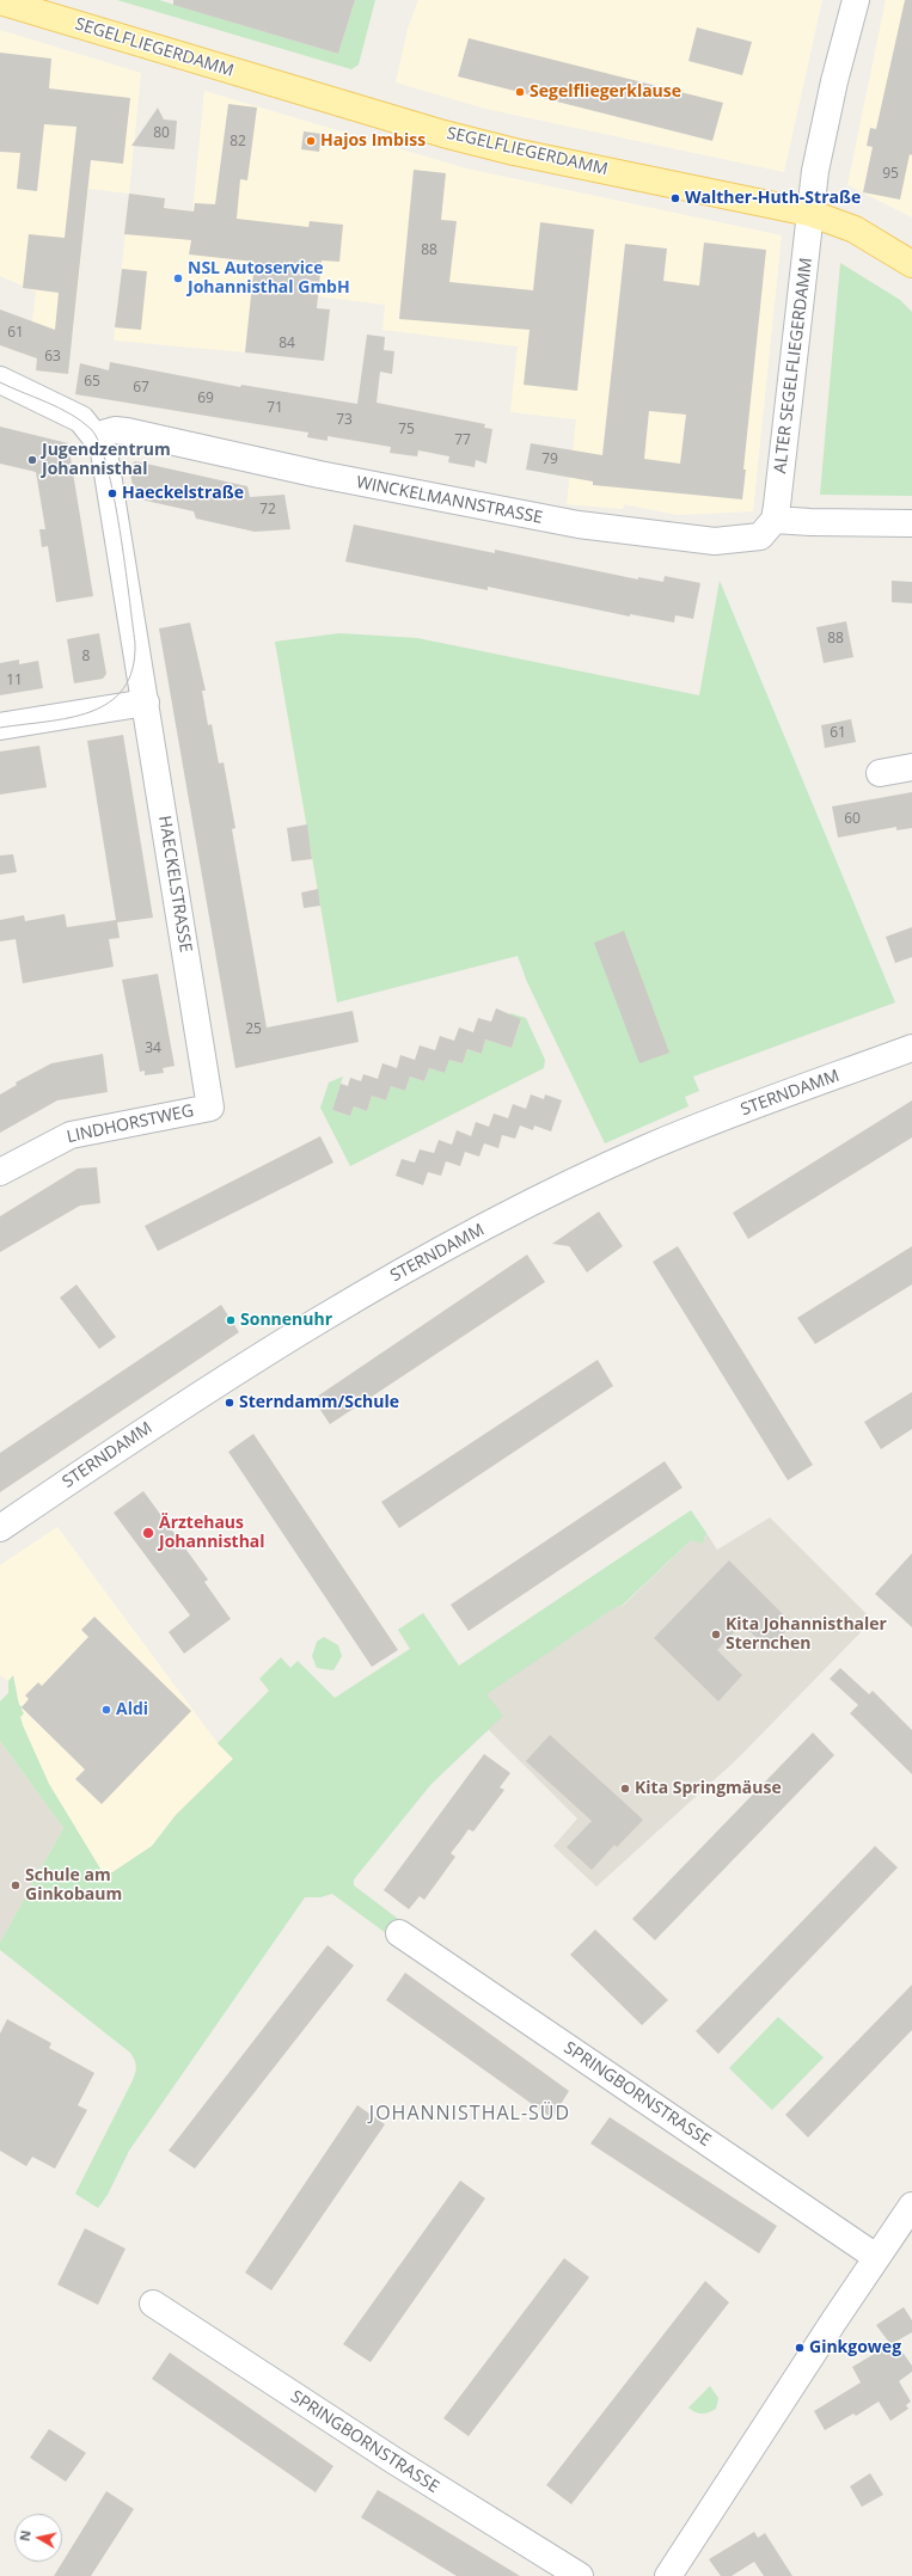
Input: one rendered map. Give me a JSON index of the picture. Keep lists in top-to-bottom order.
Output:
{
  "streets": {
    "main road": ["SEGELFLIEGERDAMM"],
    "street": [
      "ALTER SEGELFLIEGERDAMM",
      "WINCKELMANNSTRASSE",
      "HAECKELSTRASSE",
      "STERNDAMM",
      "LINDHORSTWEG",
      "SPRINGBORNSTRASSE"
    ]
  },
  "crossings": [
    ["SEGELFLIEGERDAMM", "ALTER SEGELFLIEGERDAMM"],
    ["ALTER SEGELFLIEGERDAMM", "WINCKELMANNSTRASSE"],
    ["WINCKELMANNSTRASSE", "HAECKELSTRASSE"],
    ["HAECKELSTRASSE", "LINDHORSTWEG"]
  ],
  "districts": ["JOHANNISTHAL-SÜD"],
  "places": [
    "Segelfliegerklause",
    "Hajos Imbiss",
    "Walther-Huth-Straße",
    "NSL Autoservice Johannisthal GmbH",
    "Jugendzentrum Johannisthal",
    "Haeckelstraße",
    "Sonnenuhr",
    "Sterndamm/Schule",
    "Ärztehaus Johannisthal",
    "Kita Johannisthaler Sternchen",
    "Aldi",
    "Kita Springmäuse",
    "Schule am Ginkobaum",
    "Ginkgoweg"
  ],
  "house_numbers": [
    "80",
    "82",
    "95",
    "88",
    "61",
    "84",
    "63",
    "65",
    "67",
    "69",
    "71",
    "73",
    "75",
    "77",
    "79",
    "72",
    "88",
    "8",
    "11",
    "61",
    "60",
    "25",
    "34"
  ],
  "north": "left"
}
